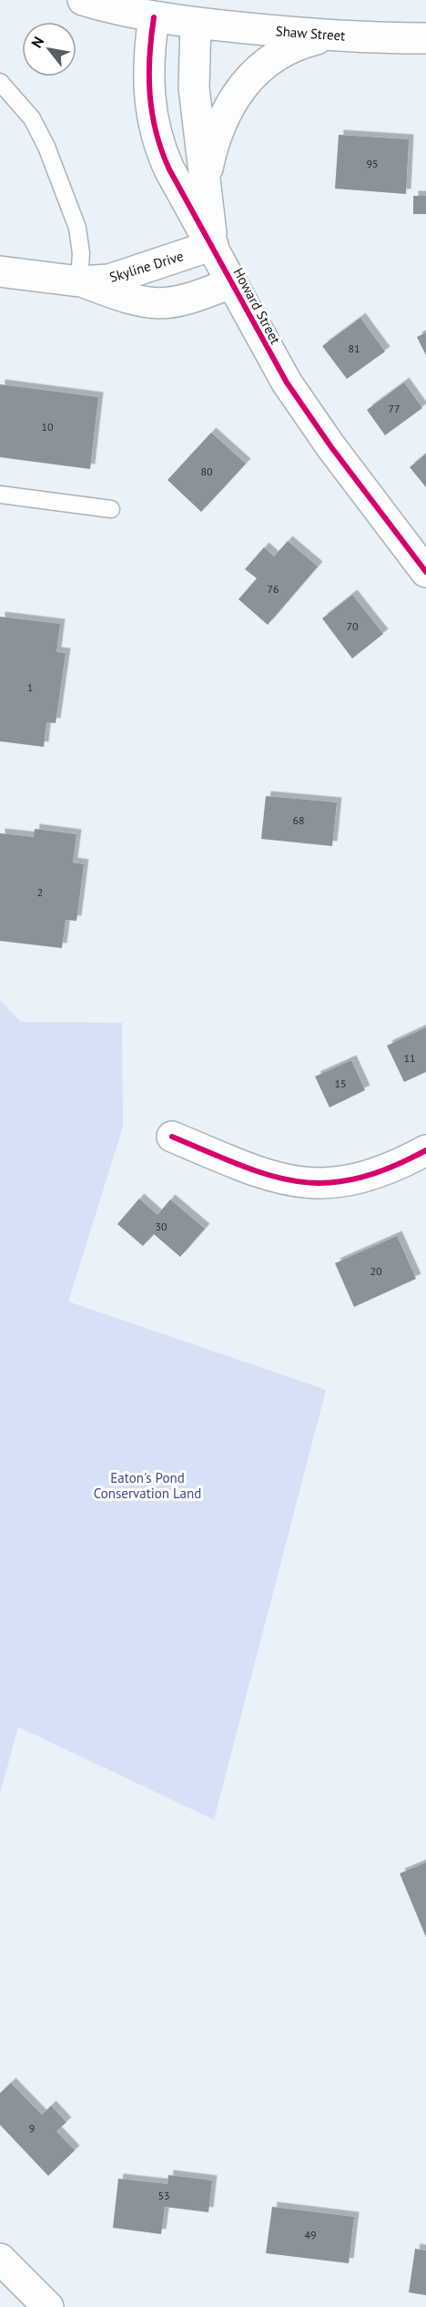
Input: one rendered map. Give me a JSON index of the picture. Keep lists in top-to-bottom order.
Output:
{
  "streets": {
    "street": ["Shaw Street", "Skyline Drive", "Howard Street"]
  },
  "crossings": [
    ["Shaw Street", "Howard Street"],
    ["Skyline Drive", "Howard Street"]
  ],
  "parks": ["Eaton's Pond Conservation Land"],
  "house_numbers": [
    "95",
    "81",
    "77",
    "10",
    "80",
    "76",
    "70",
    "1",
    "68",
    "2",
    "11",
    "15",
    "30",
    "20",
    "9",
    "53",
    "49"
  ],
  "north": "top left"
}
